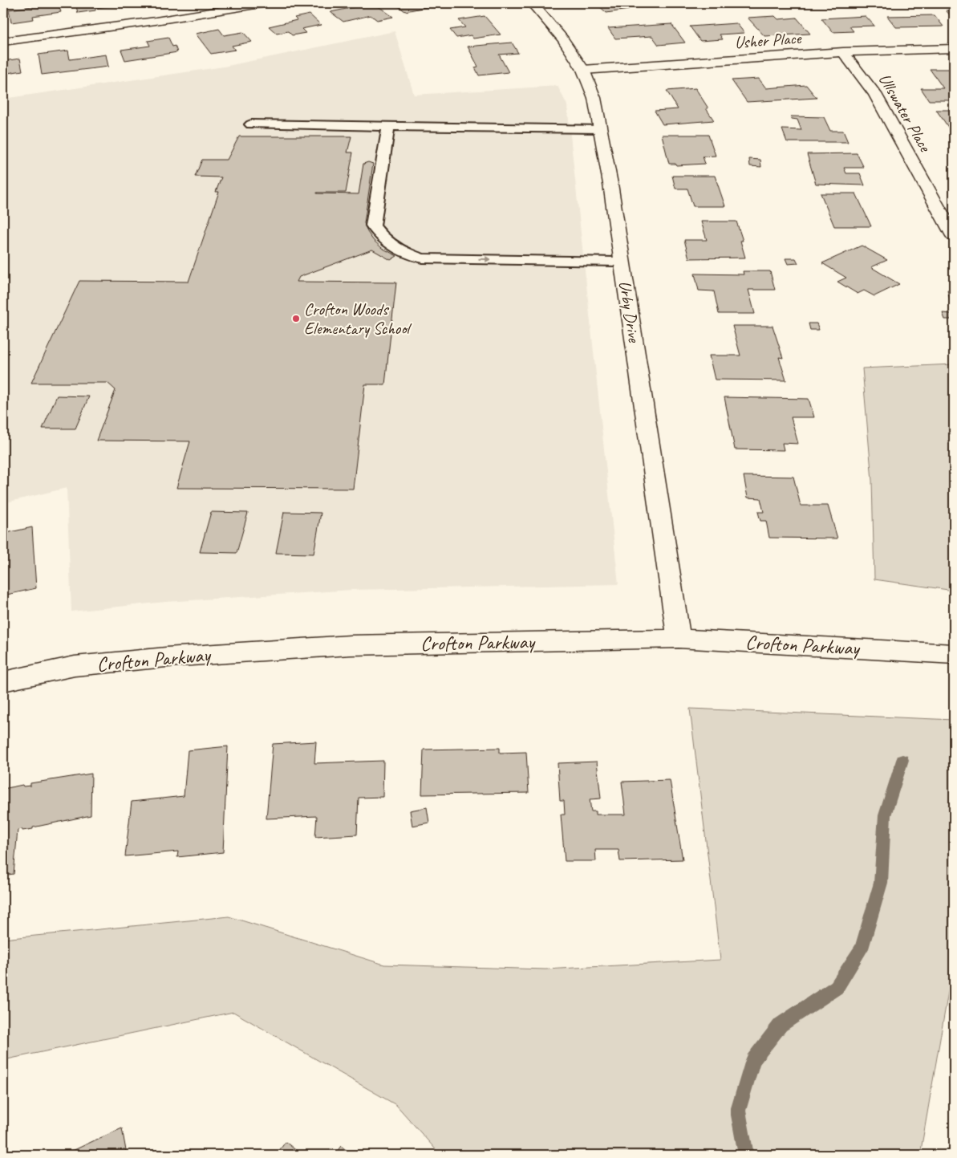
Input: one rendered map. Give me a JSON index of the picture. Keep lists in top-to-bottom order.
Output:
{
  "streets": {
    "street": [
      "Usher Place",
      "Ullswater Place",
      "Urby Drive",
      "Crofton Parkway"
    ]
  },
  "crossings": [
    ["Usher Place", "Ullswater Place"],
    ["Usher Place", "Urby Drive"],
    ["Urby Drive", "Crofton Parkway"]
  ],
  "places": ["Crofton Woods Elementary School"]
}
